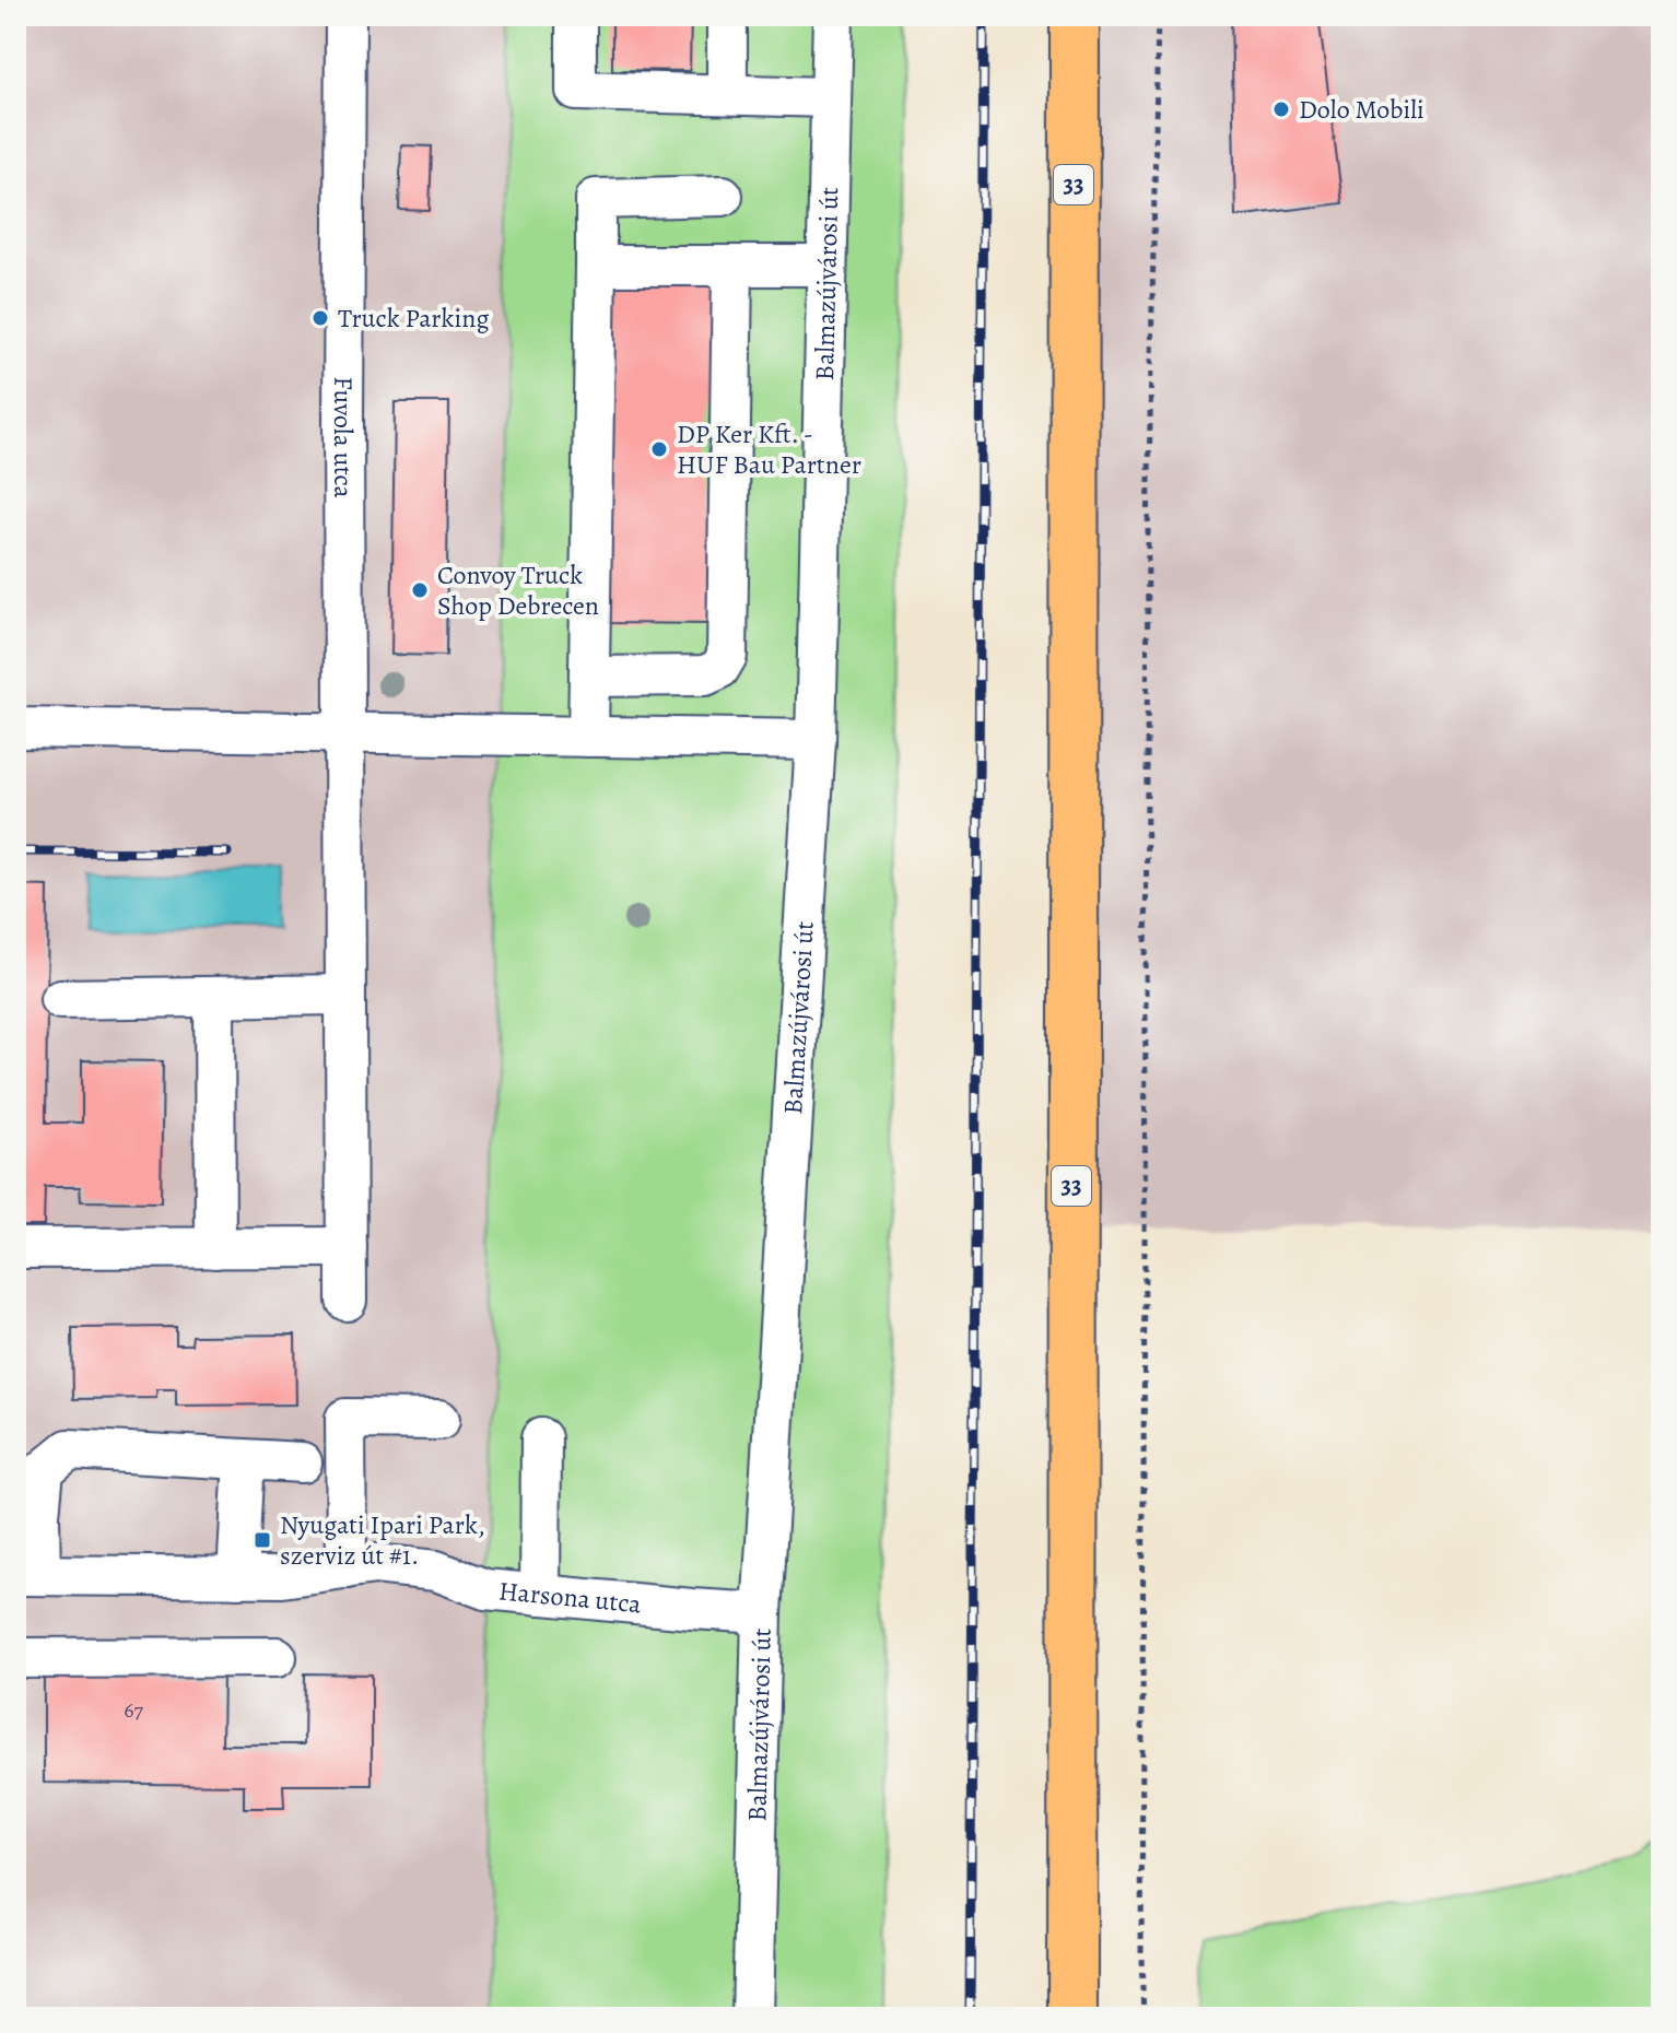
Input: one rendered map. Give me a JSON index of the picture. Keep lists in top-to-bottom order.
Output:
{
  "streets": {
    "main road": ["33"],
    "street": ["Balmazújvárosi út", "Fuvola utca", "Harsona utca"]
  },
  "crossings": [
    ["Balmazújvárosi út", "Harsona utca"]
  ],
  "places": {
    "other": [
      "Dolo Mobili",
      "Truck Parking",
      "DP Ker Kft. - HUF Bau Partner",
      "Convoy Truck Shop Debrecen"
    ],
    "transit": ["Nyugati Ipari Park, szerviz út #1."]
  },
  "house_numbers": ["67"]
}
